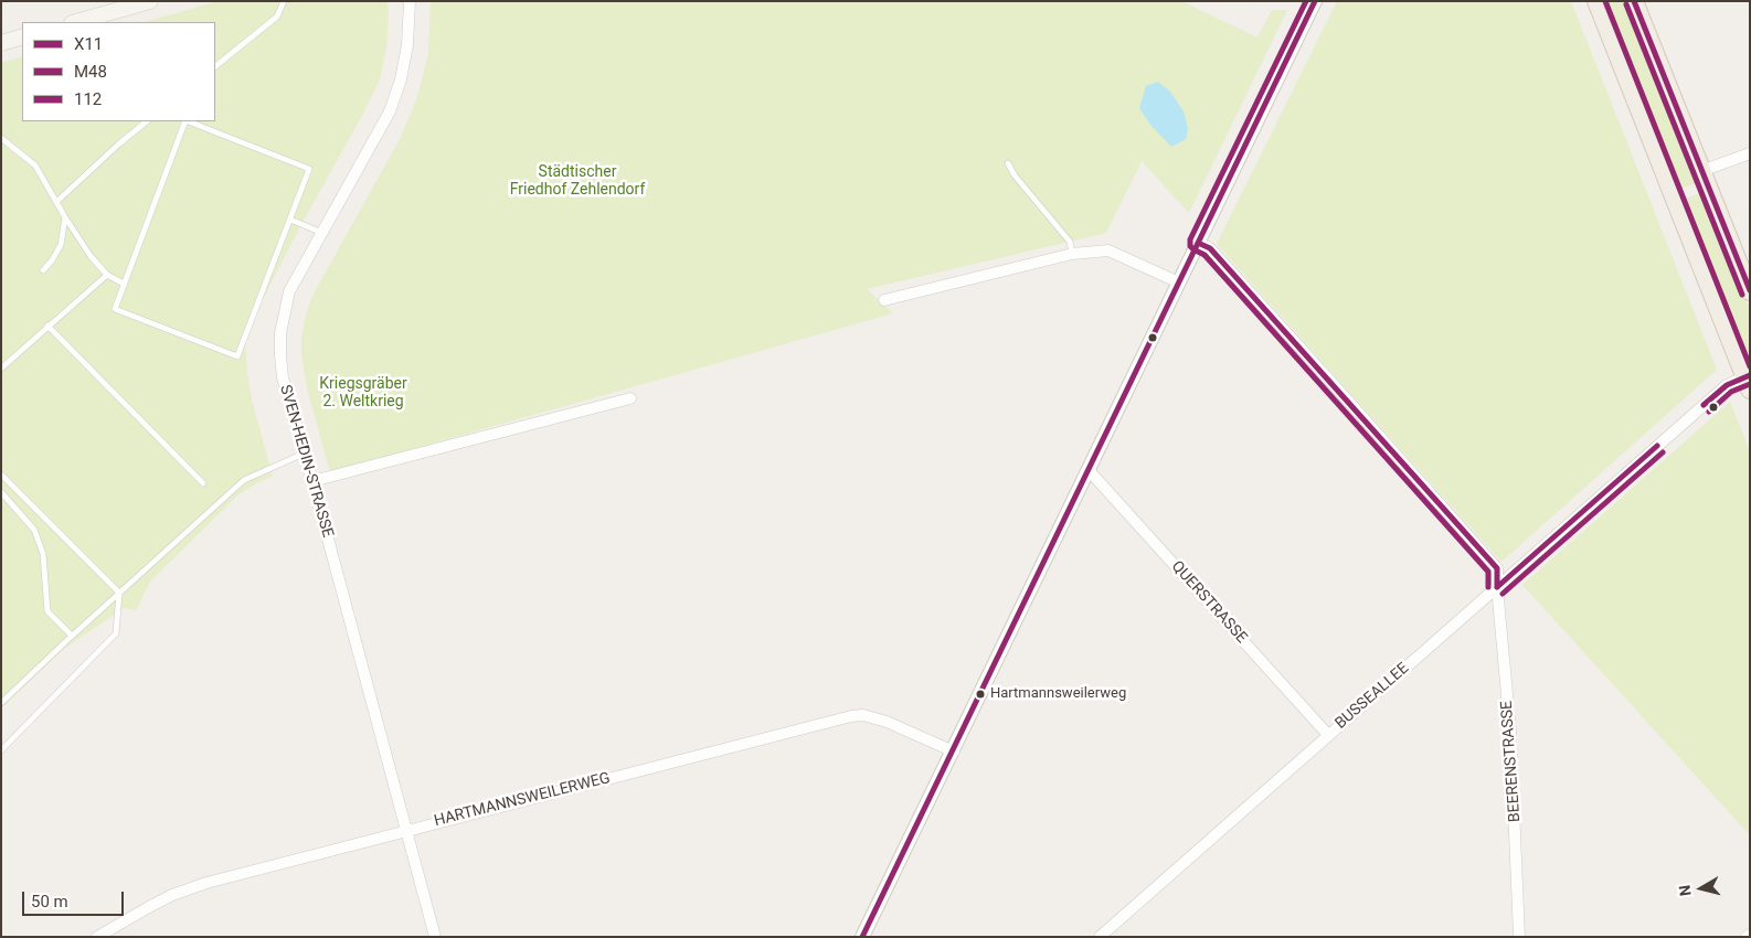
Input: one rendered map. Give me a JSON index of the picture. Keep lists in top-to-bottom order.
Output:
{
  "streets": {
    "street": [
      "SVEN-HEDIN-STRASSE",
      "QUERSTRASSE",
      "BUSSEALLEE",
      "BEERENSTRASSE",
      "HARTMANNSWEILERWEG"
    ]
  },
  "crossings": [
    ["SVEN-HEDIN-STRASSE", "HARTMANNSWEILERWEG"],
    ["QUERSTRASSE", "BUSSEALLEE"],
    ["BUSSEALLEE", "BEERENSTRASSE"]
  ],
  "parks": ["Städtischer Friedhof Zehlendorf", "Kriegsgräber 2. Weltkrieg"],
  "places": ["Hartmannsweilerweg"],
  "lines": ["transit line X11", "transit line M48", "transit line 112"],
  "legend": ["X11", "M48", "112"],
  "scale_bar": "50 m",
  "north": "left"
}
